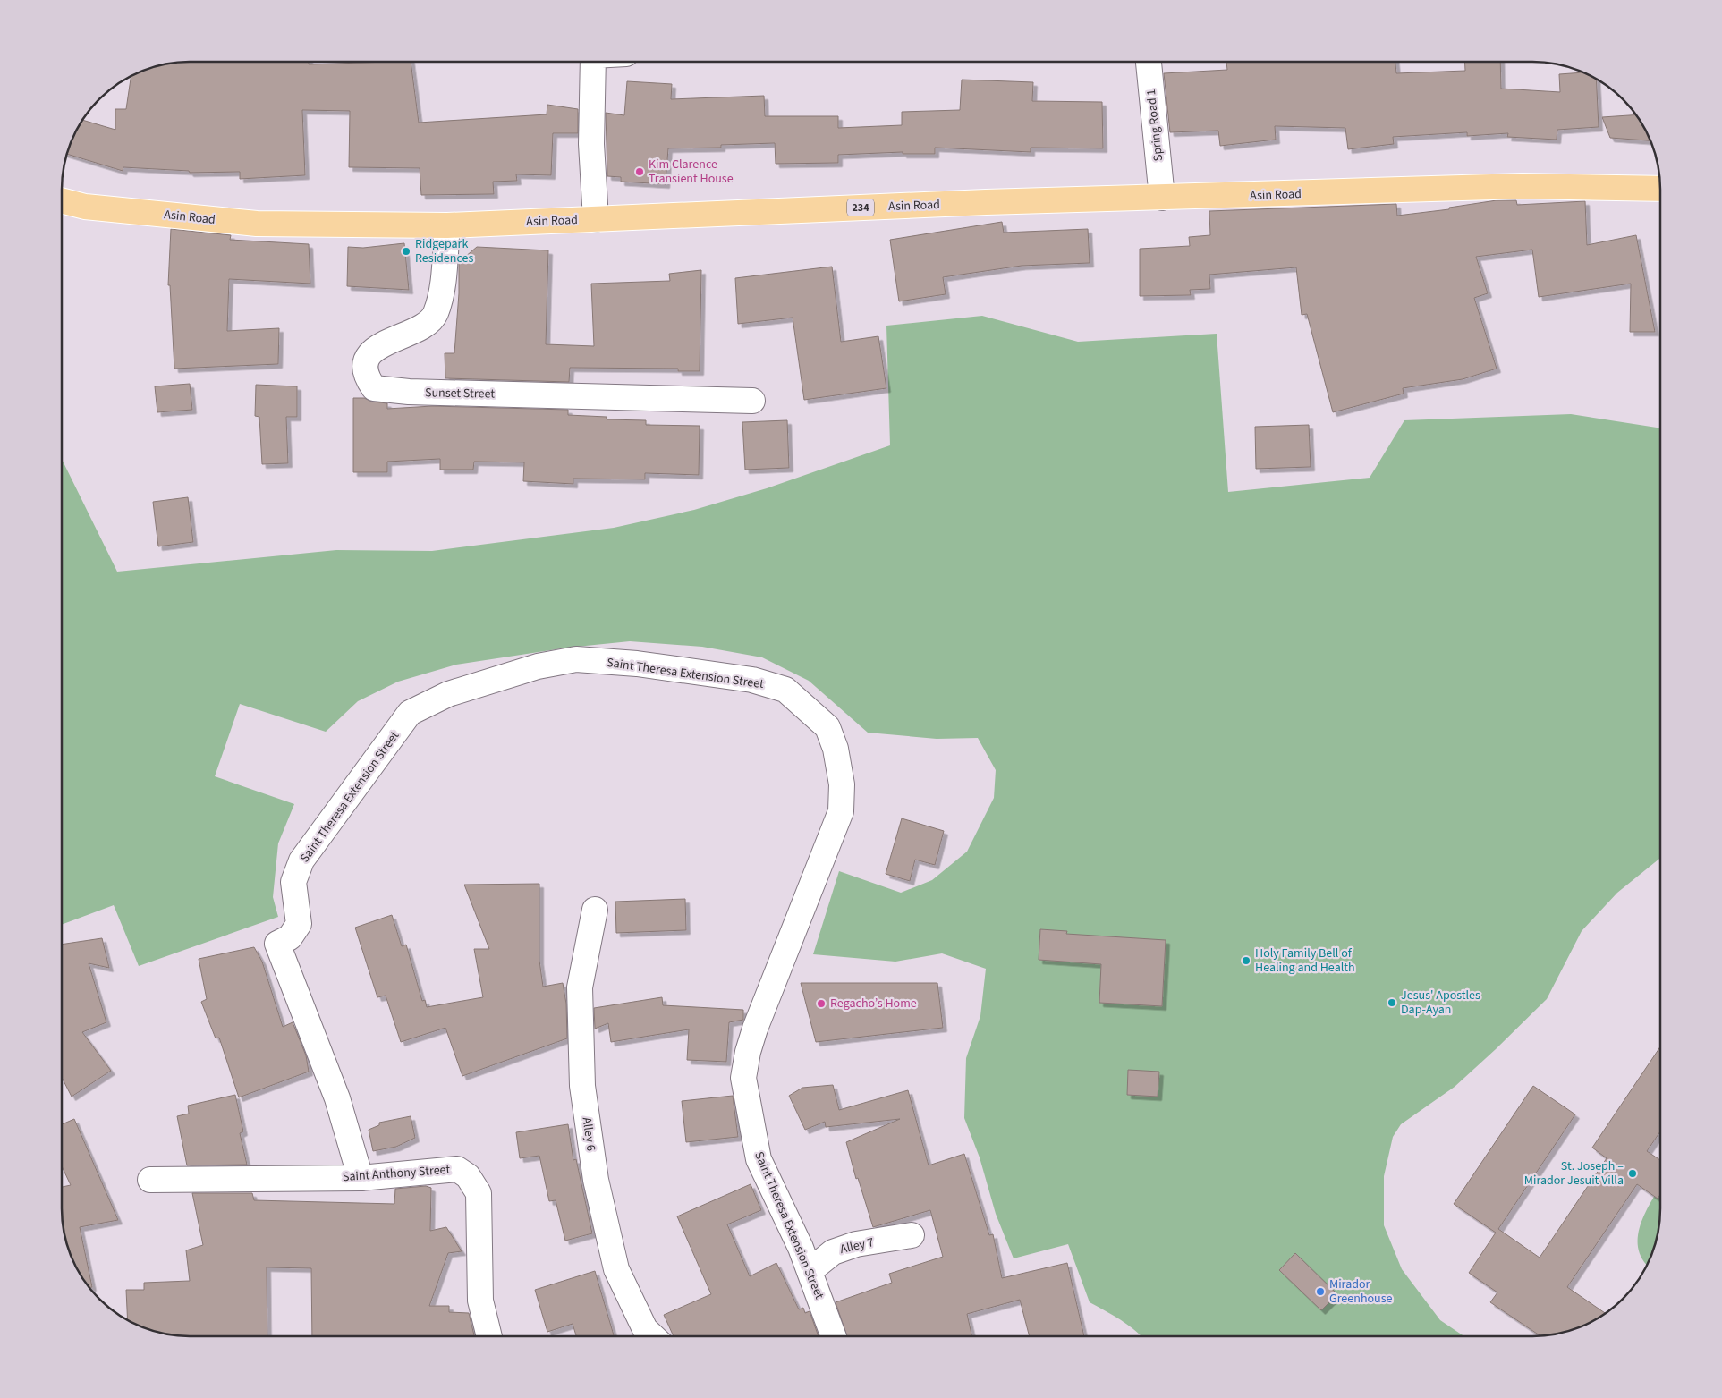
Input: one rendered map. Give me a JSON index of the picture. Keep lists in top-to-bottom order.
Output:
{
  "streets": {
    "main road": ["Asin Road", "234"],
    "street": [
      "Spring Road 1",
      "Sunset Street",
      "Saint Theresa Extension Street",
      "Alley 6",
      "Saint Anthony Street",
      "Alley 7"
    ]
  },
  "crossings": [
    ["Spring Road 1", "Asin Road"],
    ["Asin Road", "Sunset Street"],
    ["Saint Theresa Extension Street", "Saint Anthony Street"],
    ["Saint Theresa Extension Street", "Alley 7"]
  ],
  "places": [
    "Kim Clarence Transient House",
    "Ridgepark Residences",
    "Holy Family Bell of Healing and Health",
    "Jesus' Apostles Dap-Ayan",
    "Regacho’s Home",
    "St. Joseph – Mirador Jesuit Villa",
    "Mirador Greenhouse"
  ]
}
